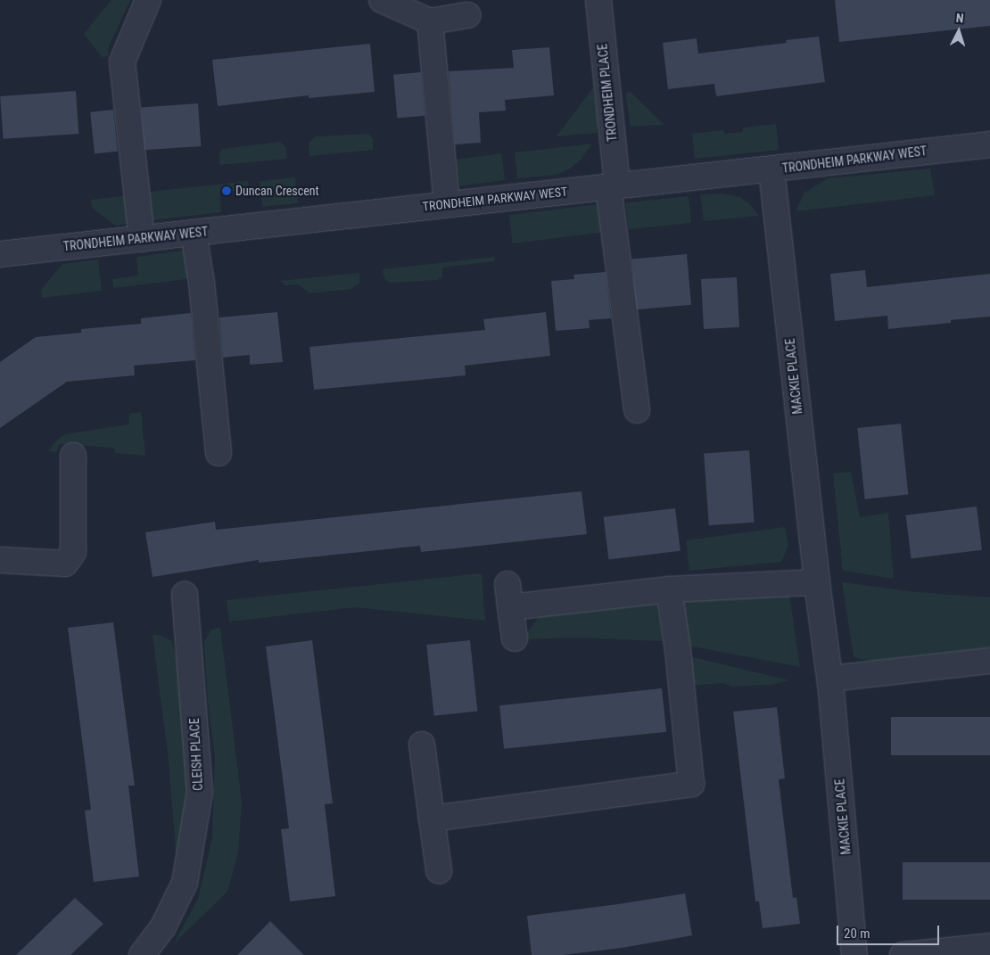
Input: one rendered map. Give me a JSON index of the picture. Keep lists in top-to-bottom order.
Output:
{
  "streets": {
    "street": [
      "TRONDHEIM PLACE",
      "TRONDHEIM PARKWAY WEST",
      "MACKIE PLACE",
      "CLEISH PLACE"
    ]
  },
  "crossings": [
    ["TRONDHEIM PLACE", "TRONDHEIM PARKWAY WEST"],
    ["TRONDHEIM PARKWAY WEST", "MACKIE PLACE"]
  ],
  "places": ["Duncan Crescent"],
  "scale_bar": "20 m",
  "north": "top"
}
